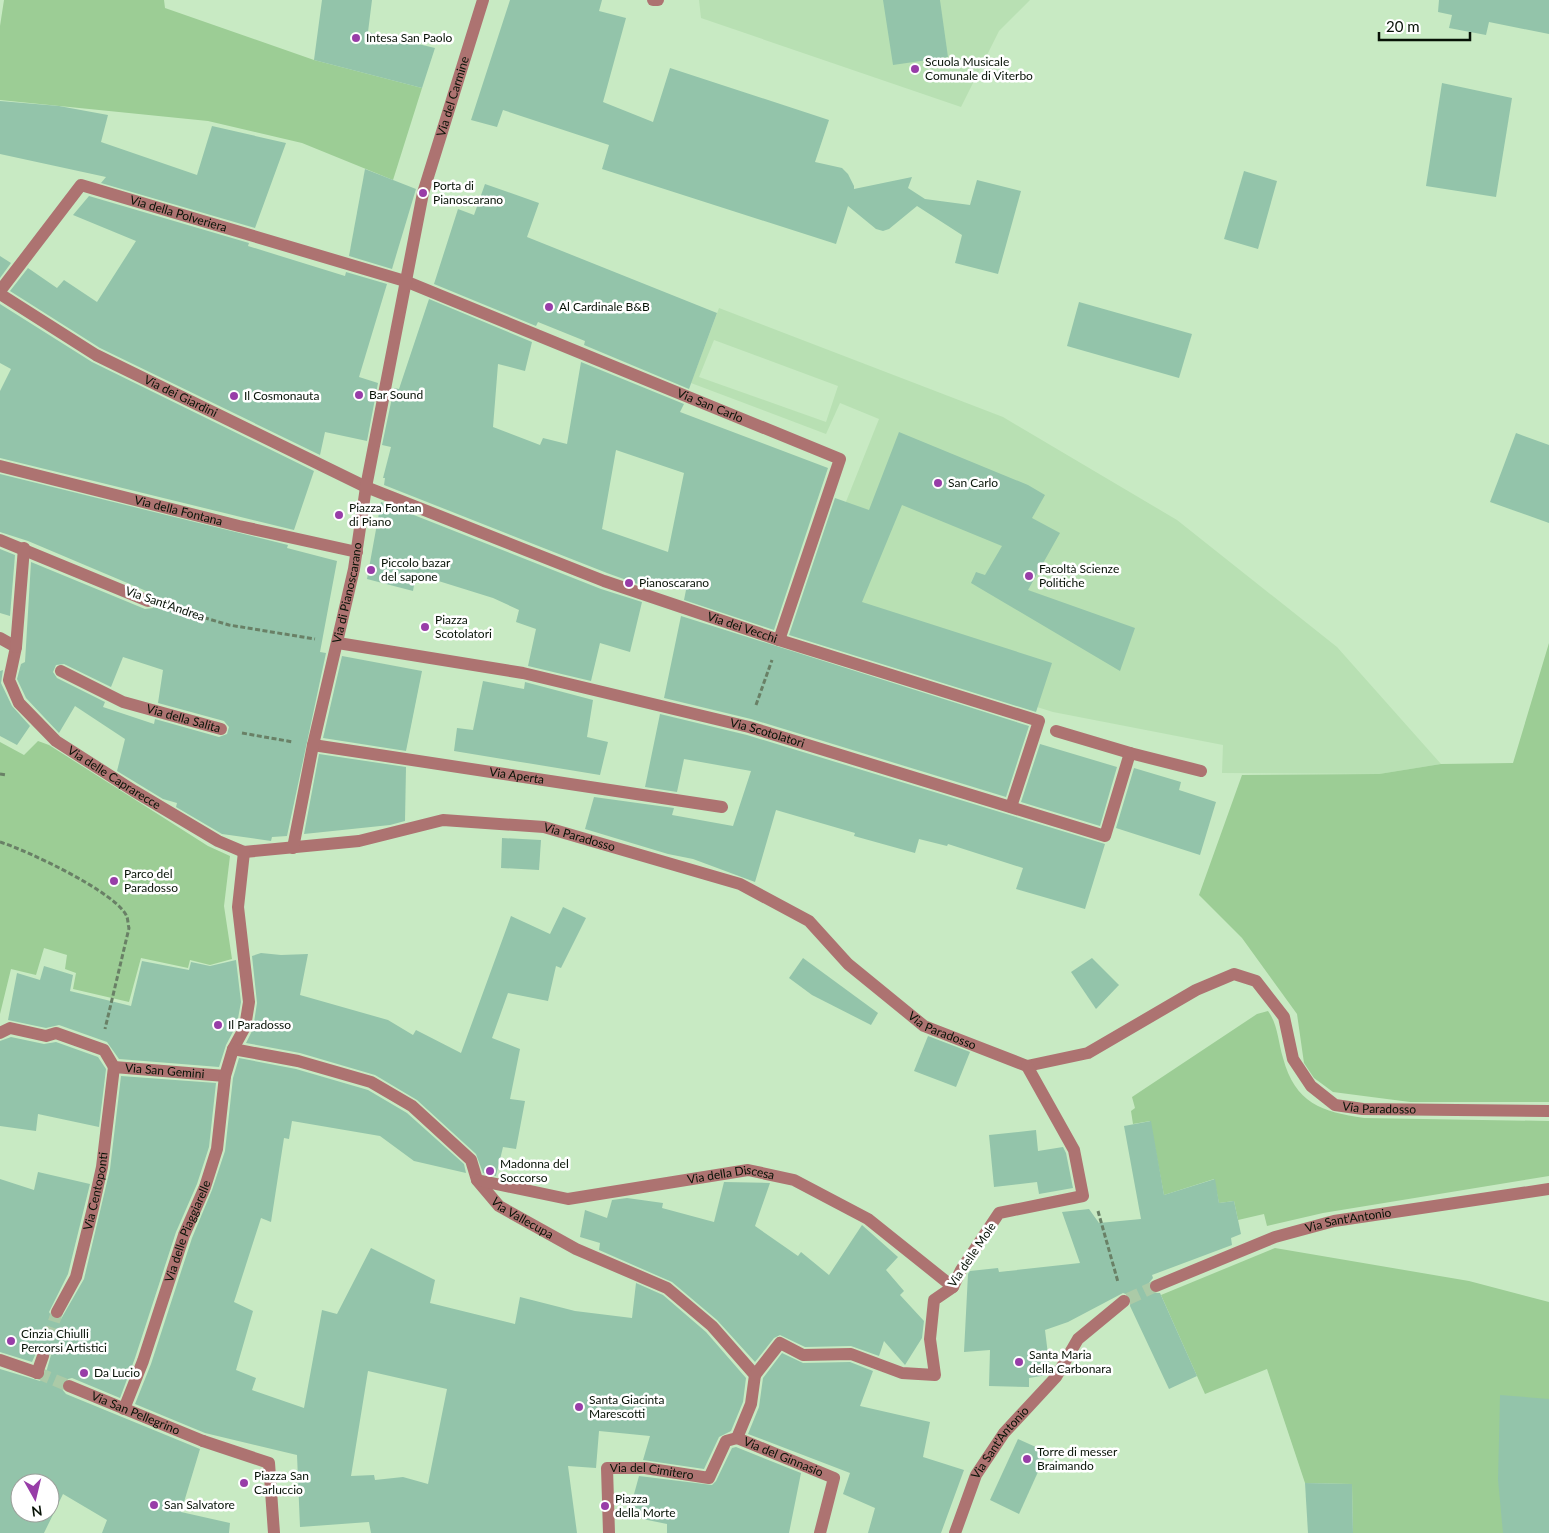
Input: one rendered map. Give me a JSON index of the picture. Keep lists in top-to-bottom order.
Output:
{
  "streets": {
    "street": [
      "Via del Carmine",
      "Via della Polveriera",
      "Via dei Giardini",
      "Via San Carlo",
      "Via della Fontana",
      "Via di Pianoscarano",
      "Via Sant'Andrea",
      "Via dei Vecchi",
      "Via della Salita",
      "Via Scotolatori",
      "Via Aperta",
      "Via delle Caprarecce",
      "Via Paradosso",
      "Via San Gemini",
      "Via della Discesa",
      "Via Centoponti",
      "Via Vallecupa",
      "Via Sant'Antonio",
      "Via delle Piaggiarelle",
      "Via delle Mole",
      "Via San Pellegrino",
      "Via del Ginnasio",
      "Via del Cimitero"
    ]
  },
  "crossings": [
    ["Via del Carmine", "Via di Pianoscarano"],
    ["Via della Polveriera", "Via dei Giardini"],
    ["Via della Polveriera", "Via San Carlo"],
    ["Via della Polveriera", "Via di Pianoscarano"],
    ["Via dei Giardini", "Via di Pianoscarano"],
    ["Via dei Giardini", "Via dei Vecchi"],
    ["Via San Carlo", "Via di Pianoscarano"],
    ["Via San Carlo", "Via dei Vecchi"],
    ["Via della Fontana", "Via di Pianoscarano"],
    ["Via di Pianoscarano", "Via Sant'Andrea"],
    ["Via di Pianoscarano", "Via dei Vecchi"],
    ["Via di Pianoscarano", "Via della Salita"],
    ["Via di Pianoscarano", "Via Scotolatori"],
    ["Via di Pianoscarano", "Via Aperta"],
    ["Via di Pianoscarano", "Via Paradosso"],
    ["Via Sant'Andrea", "Via Scotolatori"],
    ["Via Sant'Andrea", "Via delle Caprarecce"],
    ["Via dei Vecchi", "Via Scotolatori"],
    ["Via della Salita", "Via Aperta"],
    ["Via San Gemini", "Via Centoponti"],
    ["Via San Gemini", "Via delle Piaggiarelle"],
    ["Via della Discesa", "Via Vallecupa"],
    ["Via della Discesa", "Via delle Mole"],
    ["Via Vallecupa", "Via delle Piaggiarelle"],
    ["Via Vallecupa", "Via delle Mole"],
    ["Via delle Piaggiarelle", "Via San Pellegrino"],
    ["Via del Ginnasio", "Via del Cimitero"]
  ],
  "places": [
    "Intesa San Paolo",
    "Scuola Musicale Comunale di Viterbo",
    "Porta di Pianoscarano",
    "Al Cardinale B&B",
    "Bar Sound",
    "Il Cosmonauta",
    "San Carlo",
    "Piazza Fontan di Piano",
    "Piccolo bazar del sapone",
    "Facoltà Scienze Politiche",
    "Pianoscarano",
    "Piazza Scotolatori",
    "Parco del Paradosso",
    "Il Paradosso",
    "Madonna del Soccorso",
    "Cinzia Chiulli Percorsi Artistici",
    "Santa Maria della Carbonara",
    "Da Lucio",
    "Santa Giacinta Marescotti",
    "Torre di messer Braimando",
    "Piazza San Carluccio",
    "San Salvatore",
    "Piazza della Morte"
  ],
  "scale_bar": "20 m",
  "north": "bottom"
}
